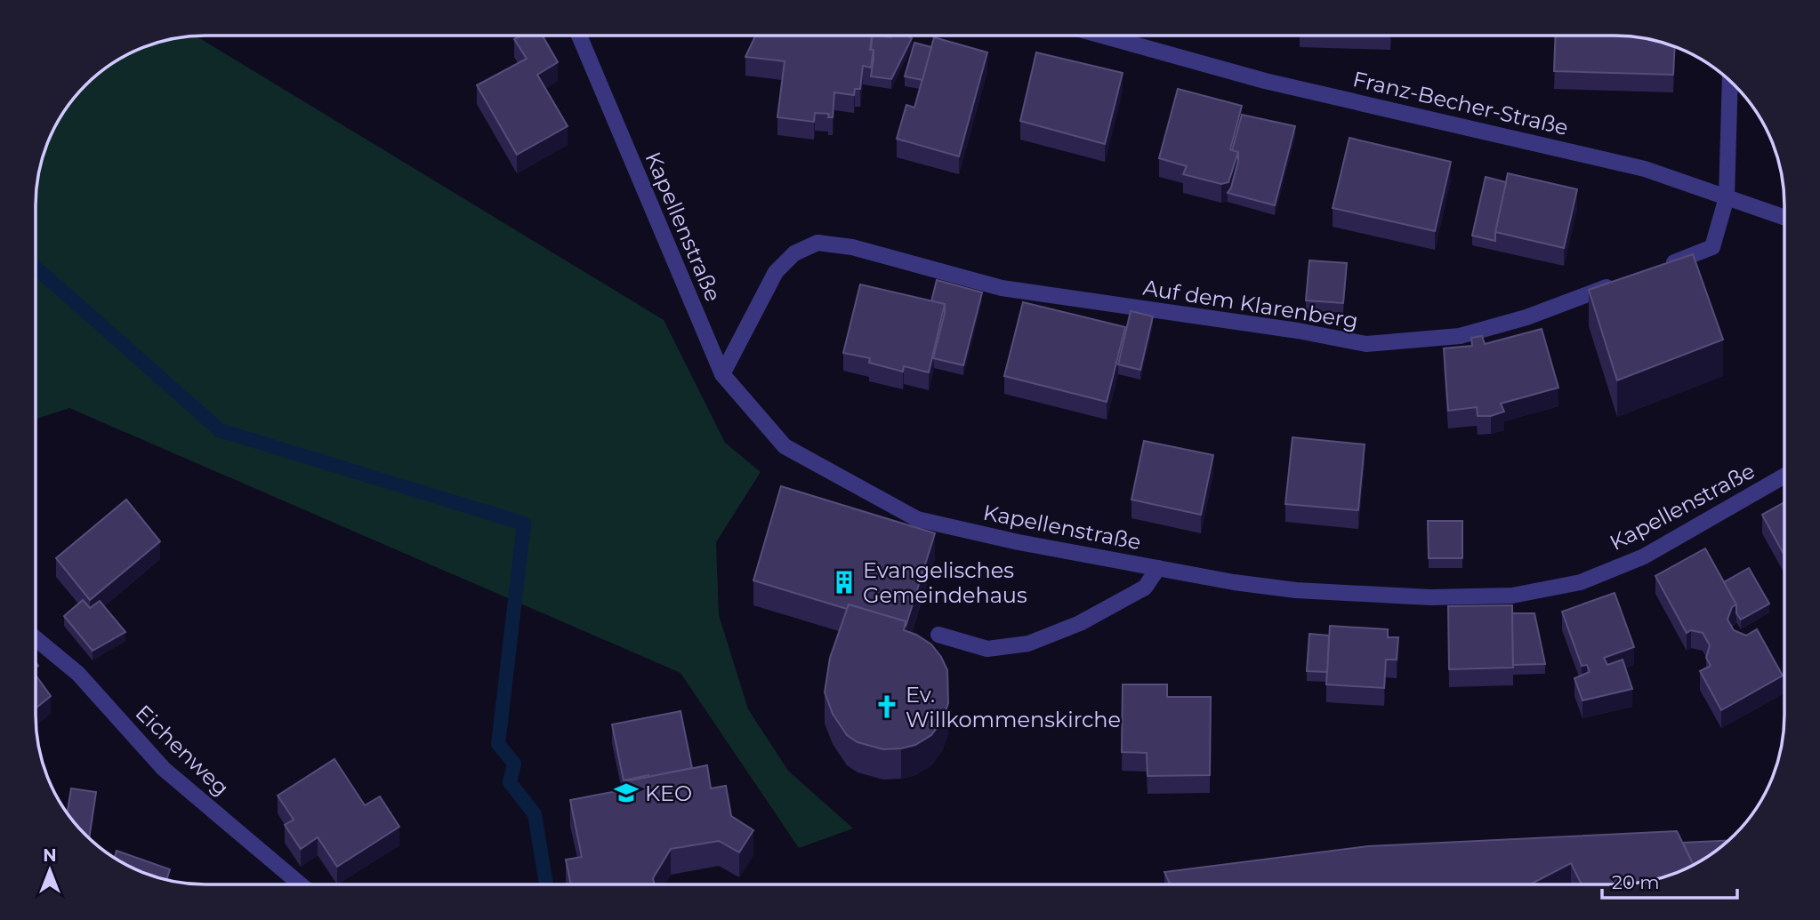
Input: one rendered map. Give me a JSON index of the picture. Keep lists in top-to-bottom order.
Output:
{
  "streets": {
    "street": [
      "Franz-Becher-Straße",
      "Kapellenstraße",
      "Auf dem Klarenberg",
      "Eichenweg"
    ]
  },
  "crossings": [
    ["Kapellenstraße", "Auf dem Klarenberg"]
  ],
  "places": {
    "building": ["Evangelisches Gemeindehaus"],
    "church": ["Ev. Willkommenskirche"],
    "school or university": ["KEO"]
  },
  "scale_bar": "20 m",
  "north": "top"
}
